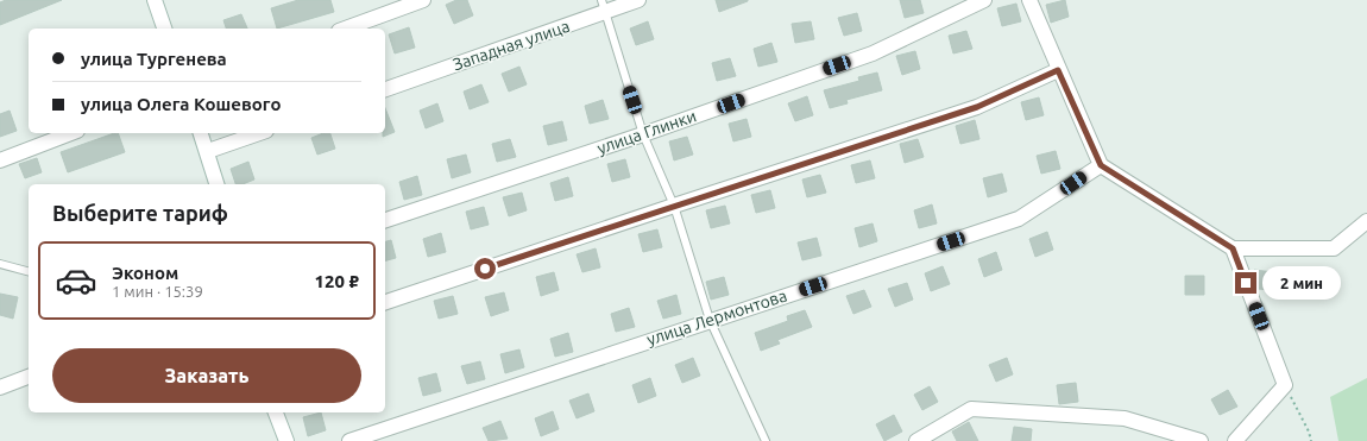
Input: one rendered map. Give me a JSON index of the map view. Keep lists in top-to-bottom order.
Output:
{
  "streets": {
    "street": ["Западная улица", "улица Глинки", "улица Лермонтова"]
  },
  "page": {
    "banner": ["улица Тургенева", "улица Олега Кошевого"],
    "heading": "Выберите тариф",
    "list": [
      {
        "name": "Эконом",
        "note": "1 мин · 15:39",
        "value": "120 ₽"
      }
    ],
    "bubble": "2 мин",
    "buttons": "Заказать"
  }
}
